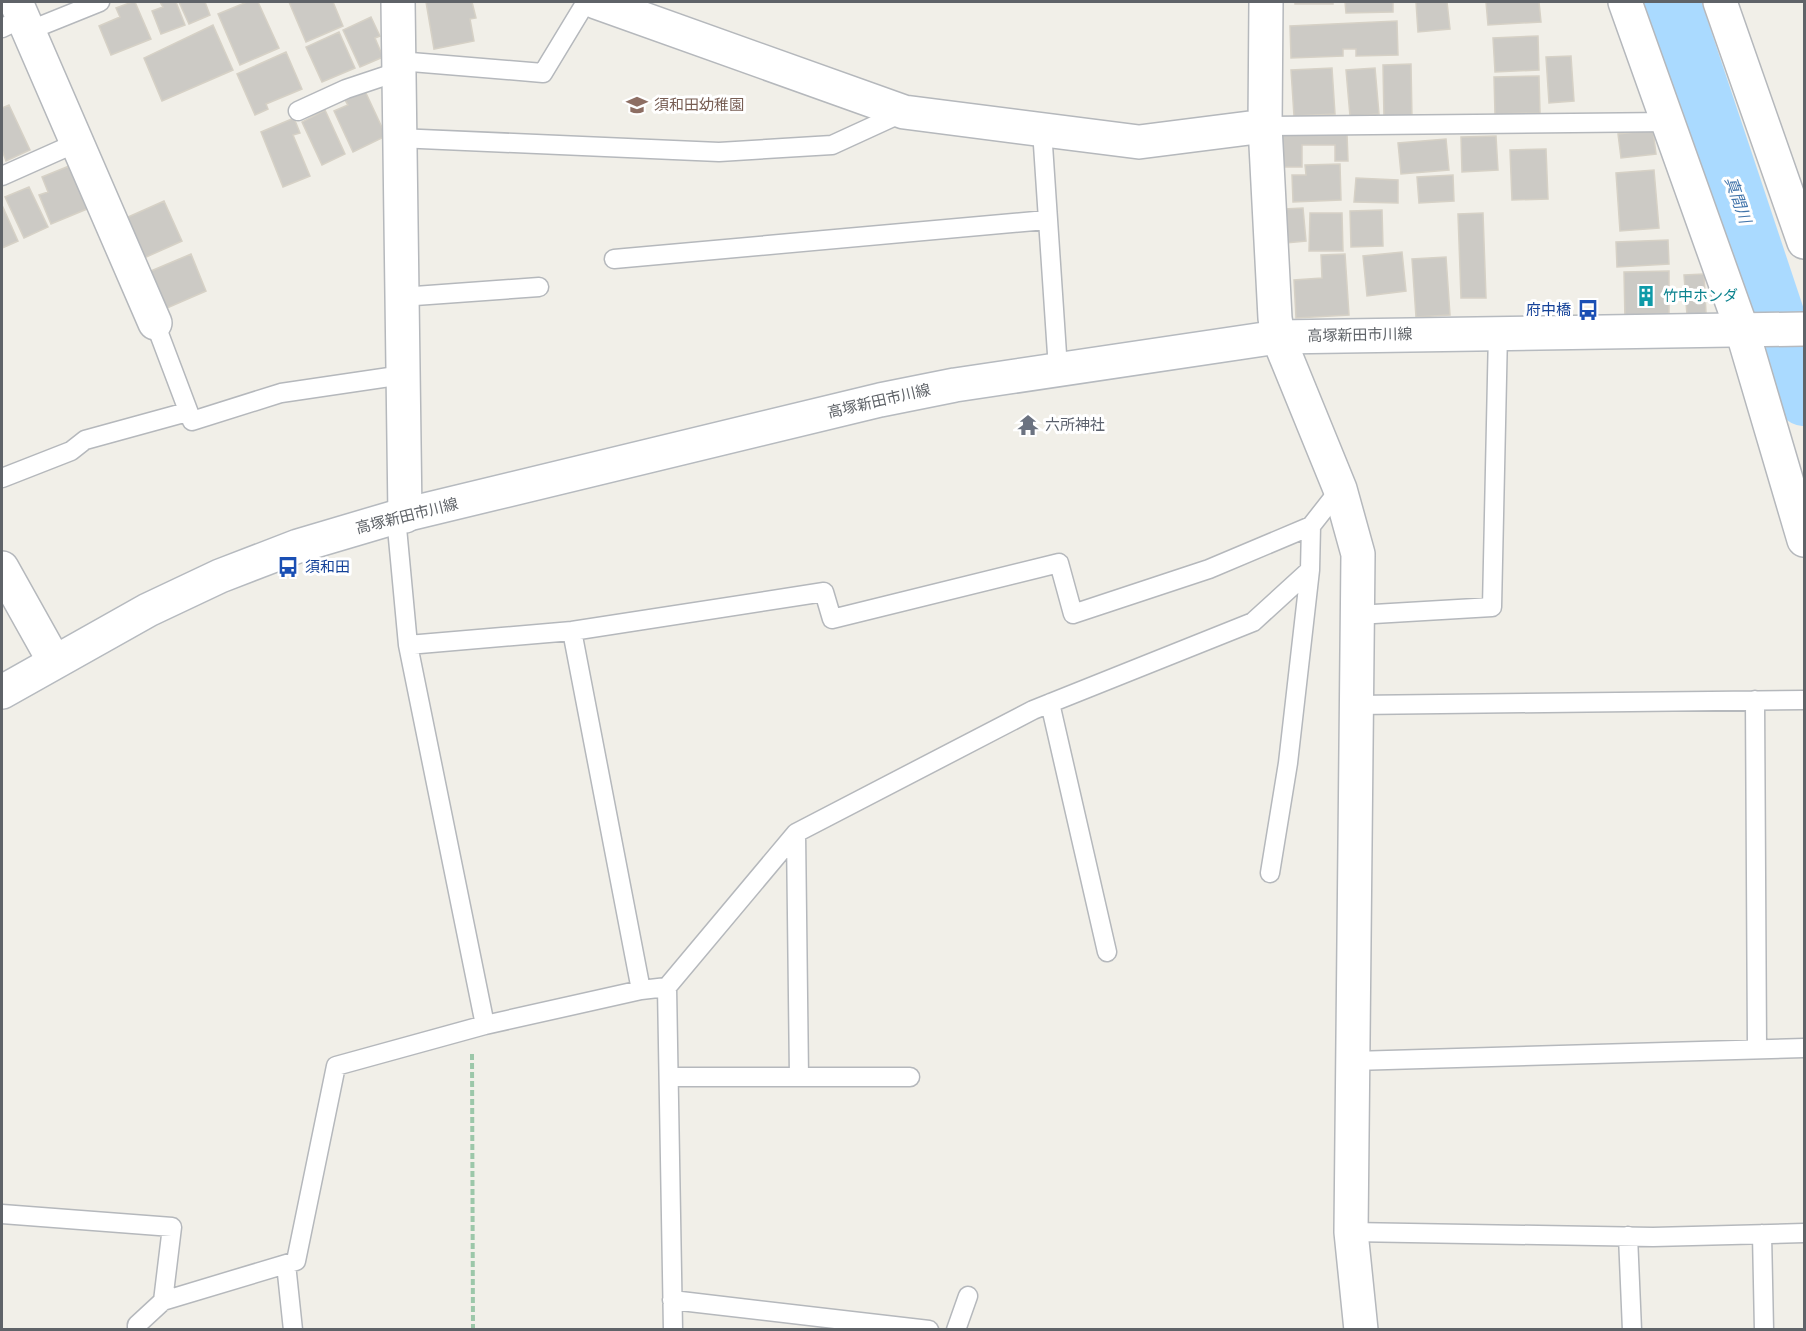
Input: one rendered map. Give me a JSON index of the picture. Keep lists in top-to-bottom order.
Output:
{
  "streets": {
    "street": ["高塚新田市川線"]
  },
  "water": ["真間川"],
  "places": {
    "school or university": ["須和田幼稚園"],
    "building": ["竹中ホンダ"],
    "bus stop": ["府中橋", "須和田"],
    "temple": ["六所神社"]
  }
}
